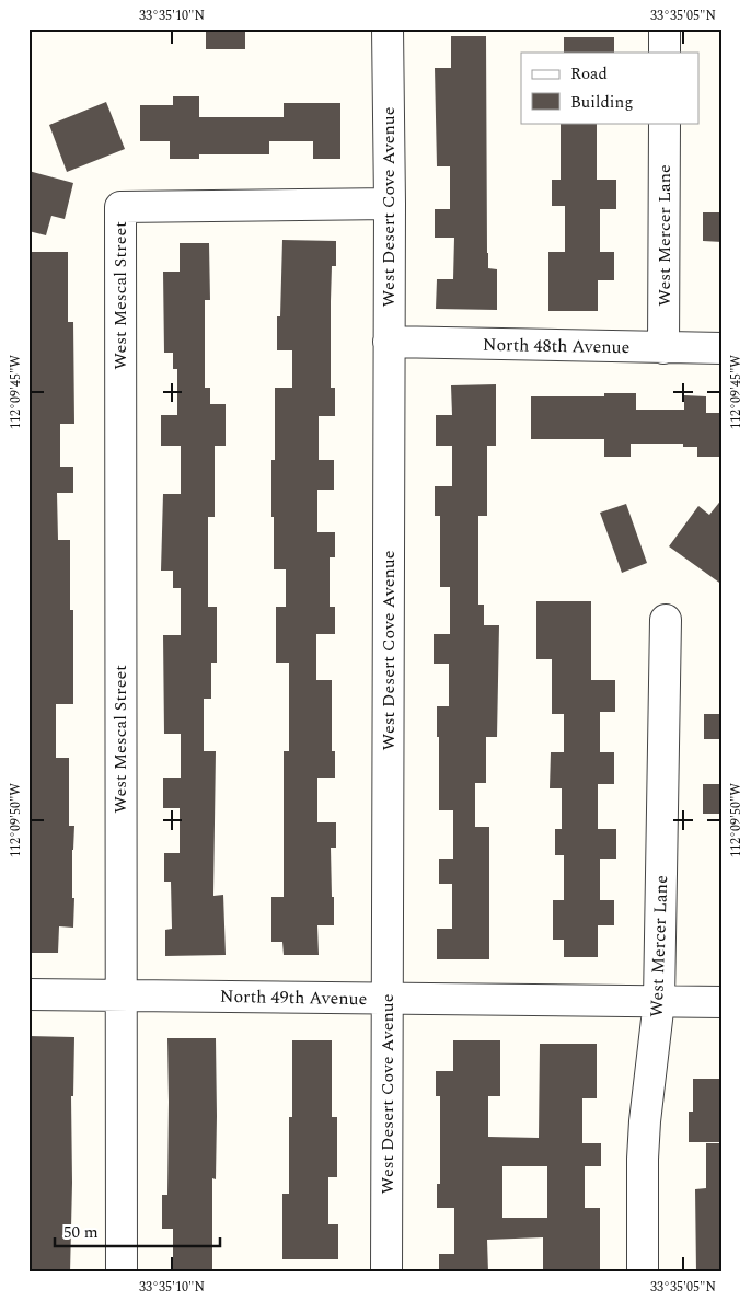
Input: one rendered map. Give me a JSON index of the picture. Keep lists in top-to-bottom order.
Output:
{
  "streets": {
    "street": [
      "West Desert Cove Avenue",
      "West Mercer Lane",
      "West Mescal Street",
      "North 48th Avenue",
      "North 49th Avenue"
    ]
  },
  "crossings": [
    ["West Desert Cove Avenue", "West Mescal Street"],
    ["West Desert Cove Avenue", "North 48th Avenue"],
    ["West Desert Cove Avenue", "North 49th Avenue"],
    ["West Mercer Lane", "North 48th Avenue"],
    ["West Mercer Lane", "North 49th Avenue"],
    ["West Mescal Street", "North 49th Avenue"]
  ],
  "legend": ["Road", "Building"],
  "scale_bar": "50 m",
  "coordinates": [
    "33°35'10\"N",
    "33°35'05\"N",
    "112°09'45\"W",
    "112°09'50\"W"
  ]
}
